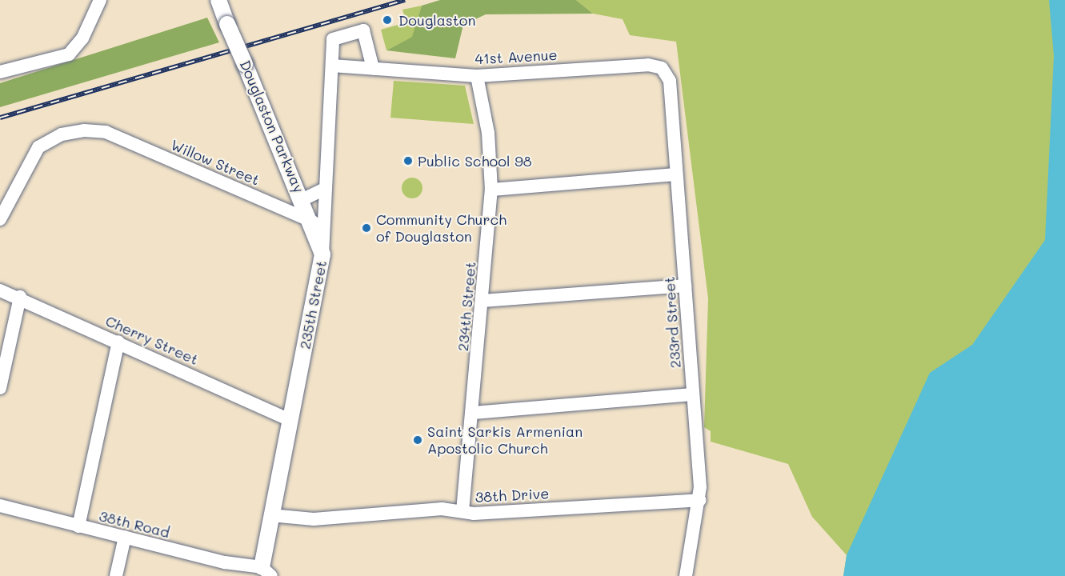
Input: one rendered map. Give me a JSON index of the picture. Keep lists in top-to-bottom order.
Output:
{
  "streets": {
    "main road": ["Douglaston Parkway", "235th Street"],
    "street": [
      "41st Avenue",
      "Willow Street",
      "234th Street",
      "233rd Street",
      "Cherry Street",
      "38th Drive",
      "38th Road"
    ]
  },
  "crossings": [
    ["41st Avenue", "235th Street"],
    ["41st Avenue", "234th Street"],
    ["41st Avenue", "233rd Street"],
    ["Douglaston Parkway", "Willow Street"],
    ["Douglaston Parkway", "235th Street"],
    ["235th Street", "Cherry Street"],
    ["235th Street", "38th Drive"],
    ["235th Street", "38th Road"],
    ["234th Street", "38th Drive"],
    ["233rd Street", "38th Drive"]
  ],
  "places": [
    "Douglaston",
    "Public School 98",
    "Community Church of Douglaston",
    "Saint Sarkis Armenian Apostolic Church"
  ]
}
